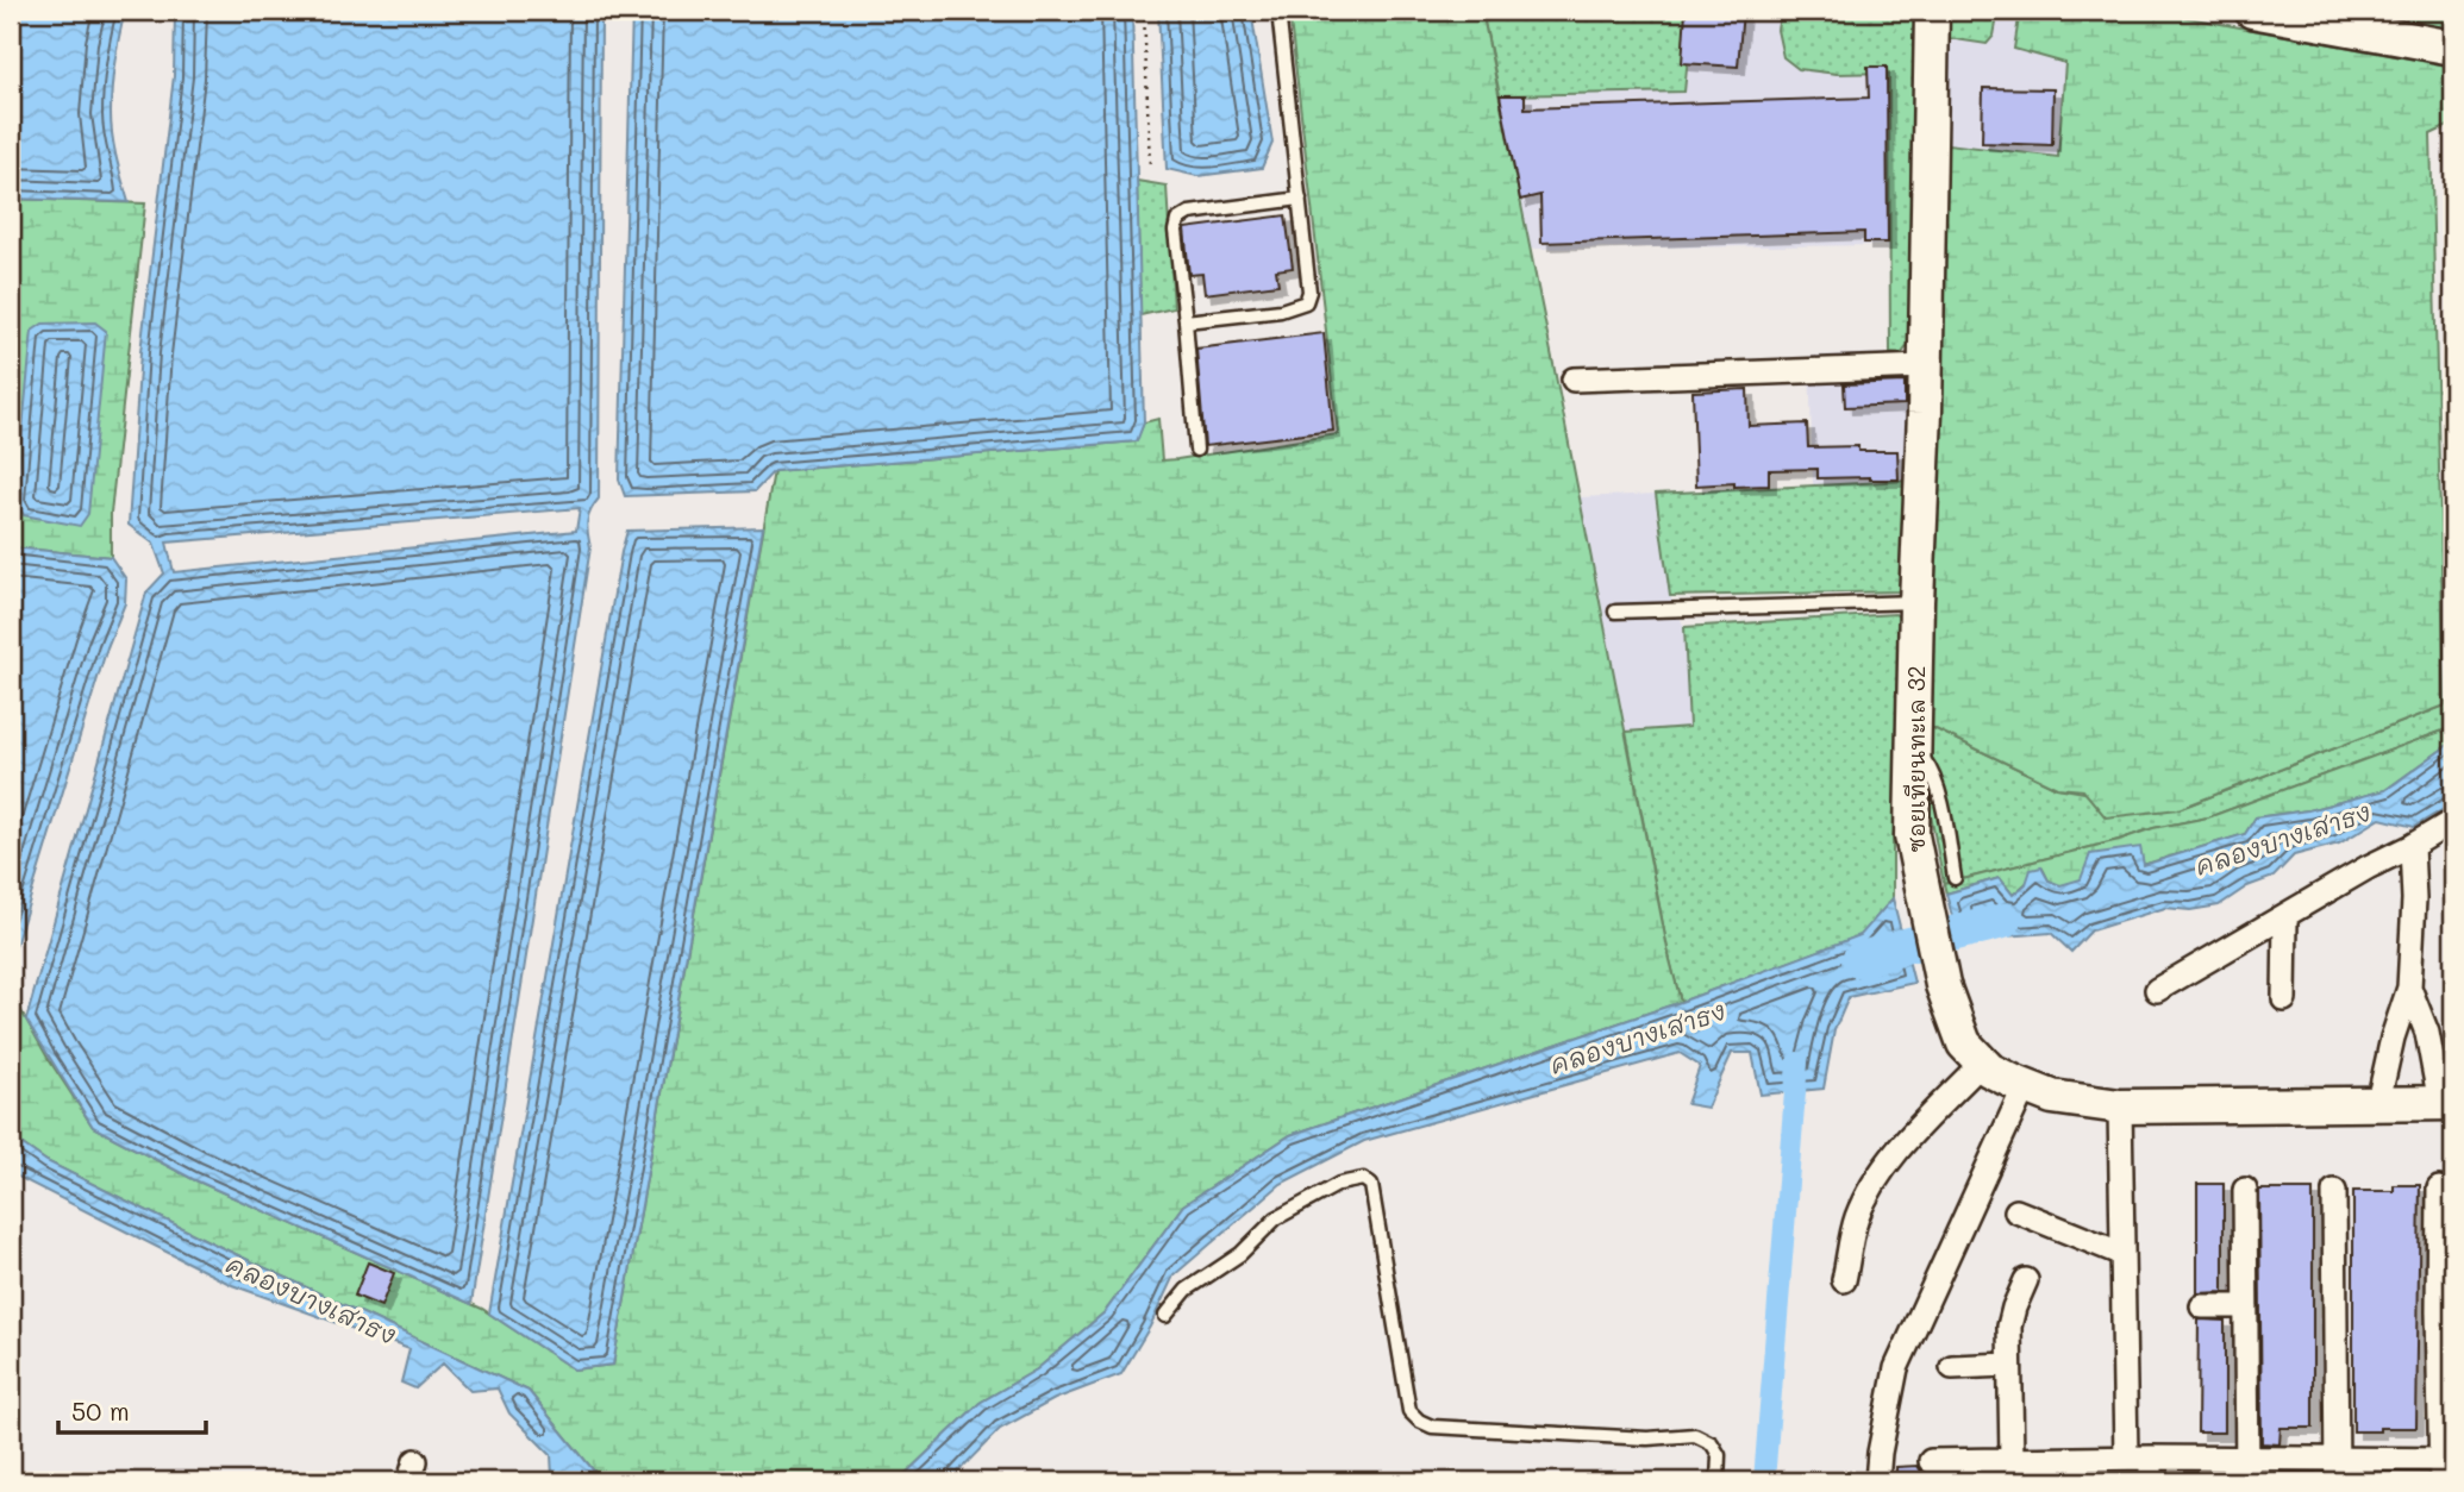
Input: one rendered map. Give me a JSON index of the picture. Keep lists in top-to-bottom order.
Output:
{
  "streets": {
    "street": ["ซอยเทียนทะเล 32"]
  },
  "water": ["คลองบางเสาธง"],
  "scale_bar": "50 m"
}
